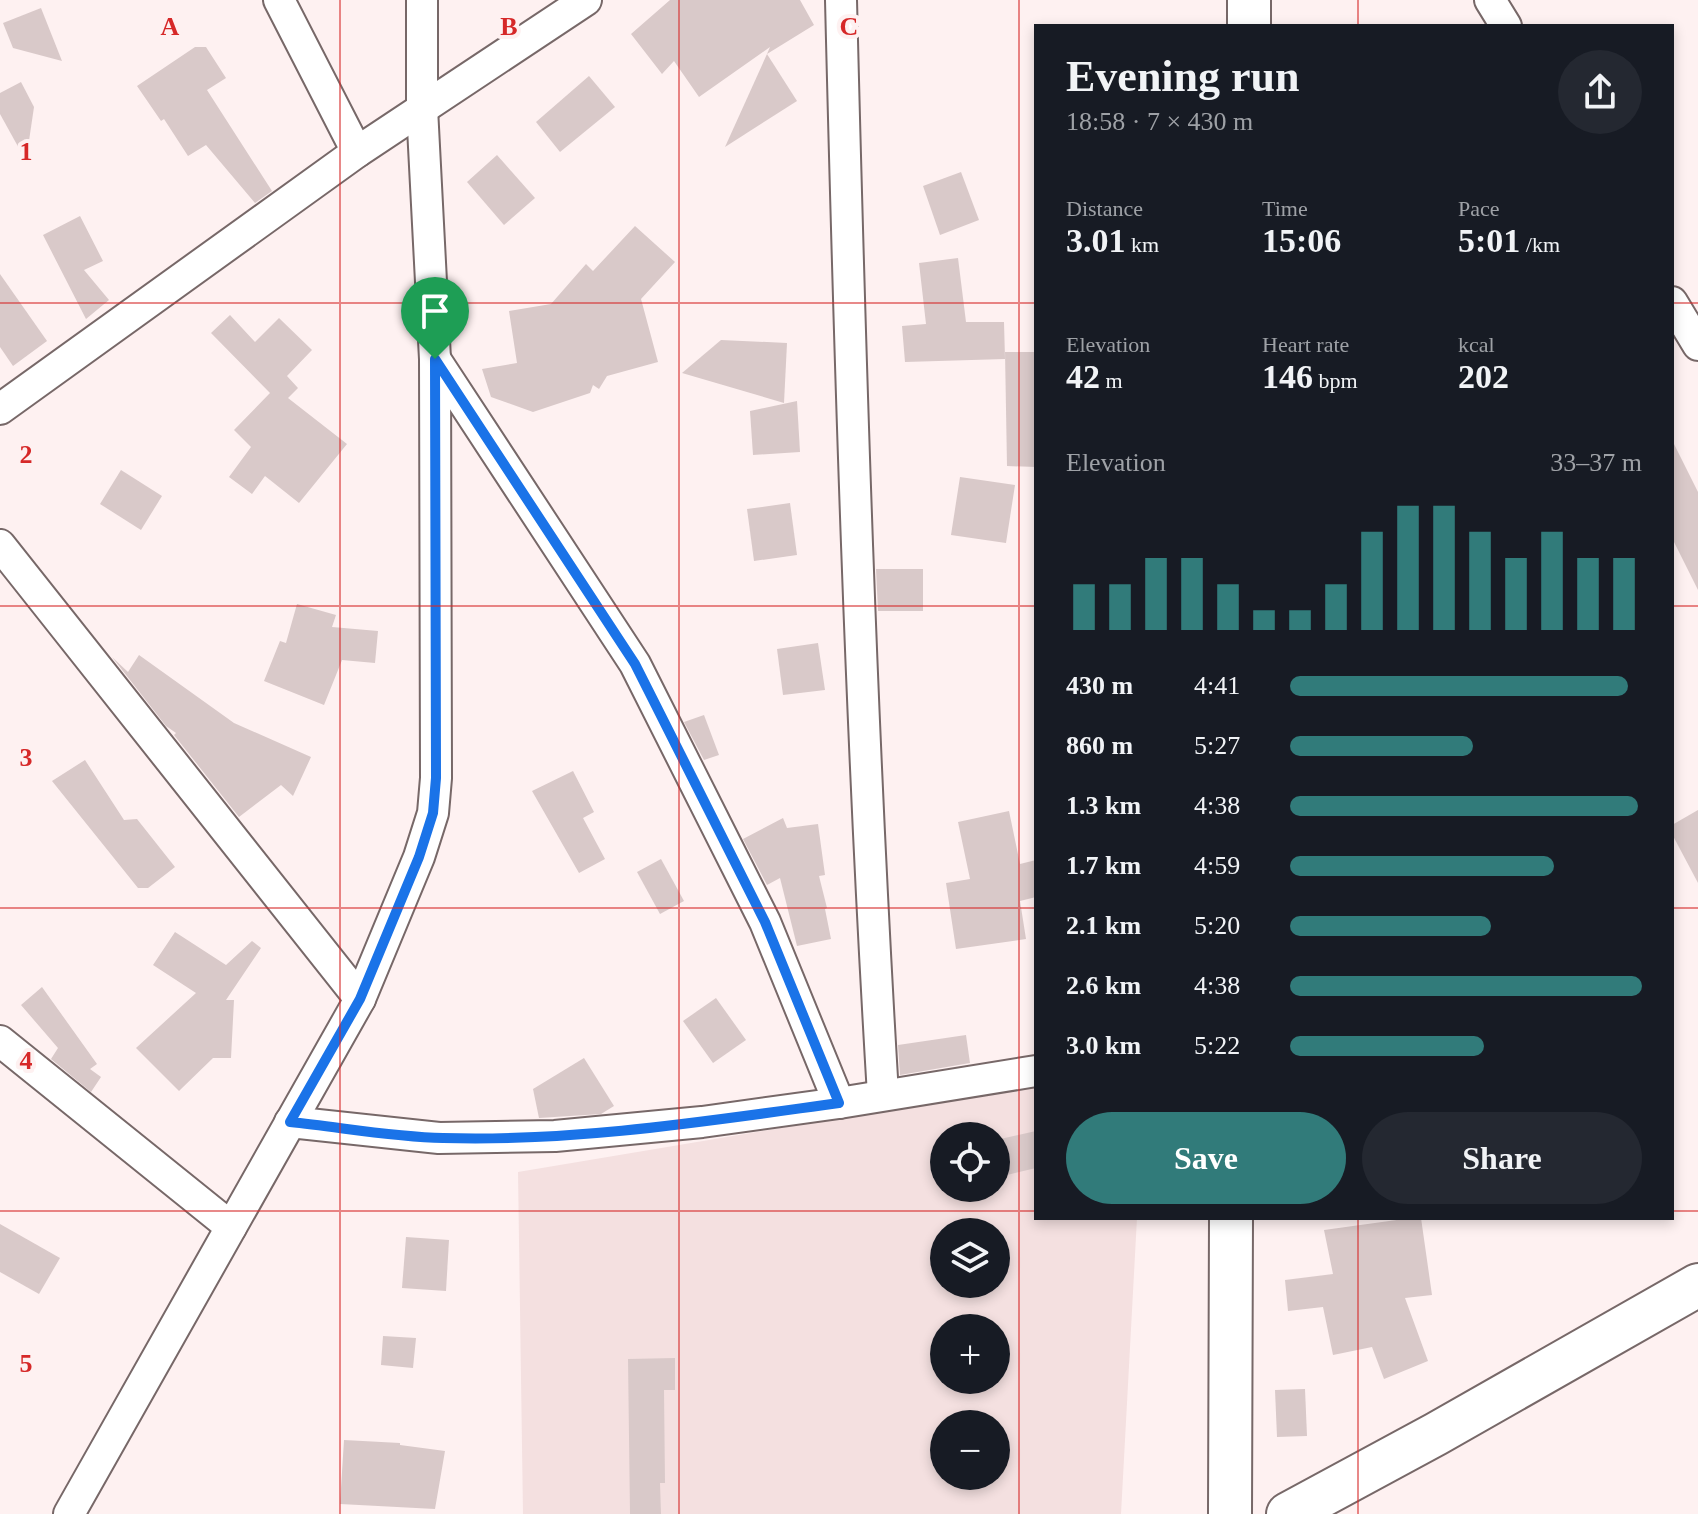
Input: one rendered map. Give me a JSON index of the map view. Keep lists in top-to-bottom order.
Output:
{
  "page": {
    "heading": ["Evening run", "18:58 · 7 × 430 m"],
    "stats": [
      ["Distance", "3.01 km"],
      ["Time", "15:06"],
      ["Pace", "5:01 /km"],
      ["Elevation", "42 m"],
      ["Heart rate", "146 bpm"],
      ["kcal", "202"]
    ],
    "chart": ["Elevation", "33–37 m"],
    "list": [
      {
        "name": "430 m",
        "note": "4:41"
      },
      {
        "name": "860 m",
        "note": "5:27"
      },
      {
        "name": "1.3 km",
        "note": "4:38"
      },
      {
        "name": "1.7 km",
        "note": "4:59"
      },
      {
        "name": "2.1 km",
        "note": "5:20"
      },
      {
        "name": "2.6 km",
        "note": "4:38"
      },
      {
        "name": "3.0 km",
        "note": "5:22"
      }
    ],
    "buttons": ["Save", "Share"],
    "map_buttons": ["+", "−"]
  },
  "grid": {
    "columns": ["A", "B", "C"],
    "rows": [
      "1",
      "2",
      "3",
      "4",
      "5"
    ]
  }
}
